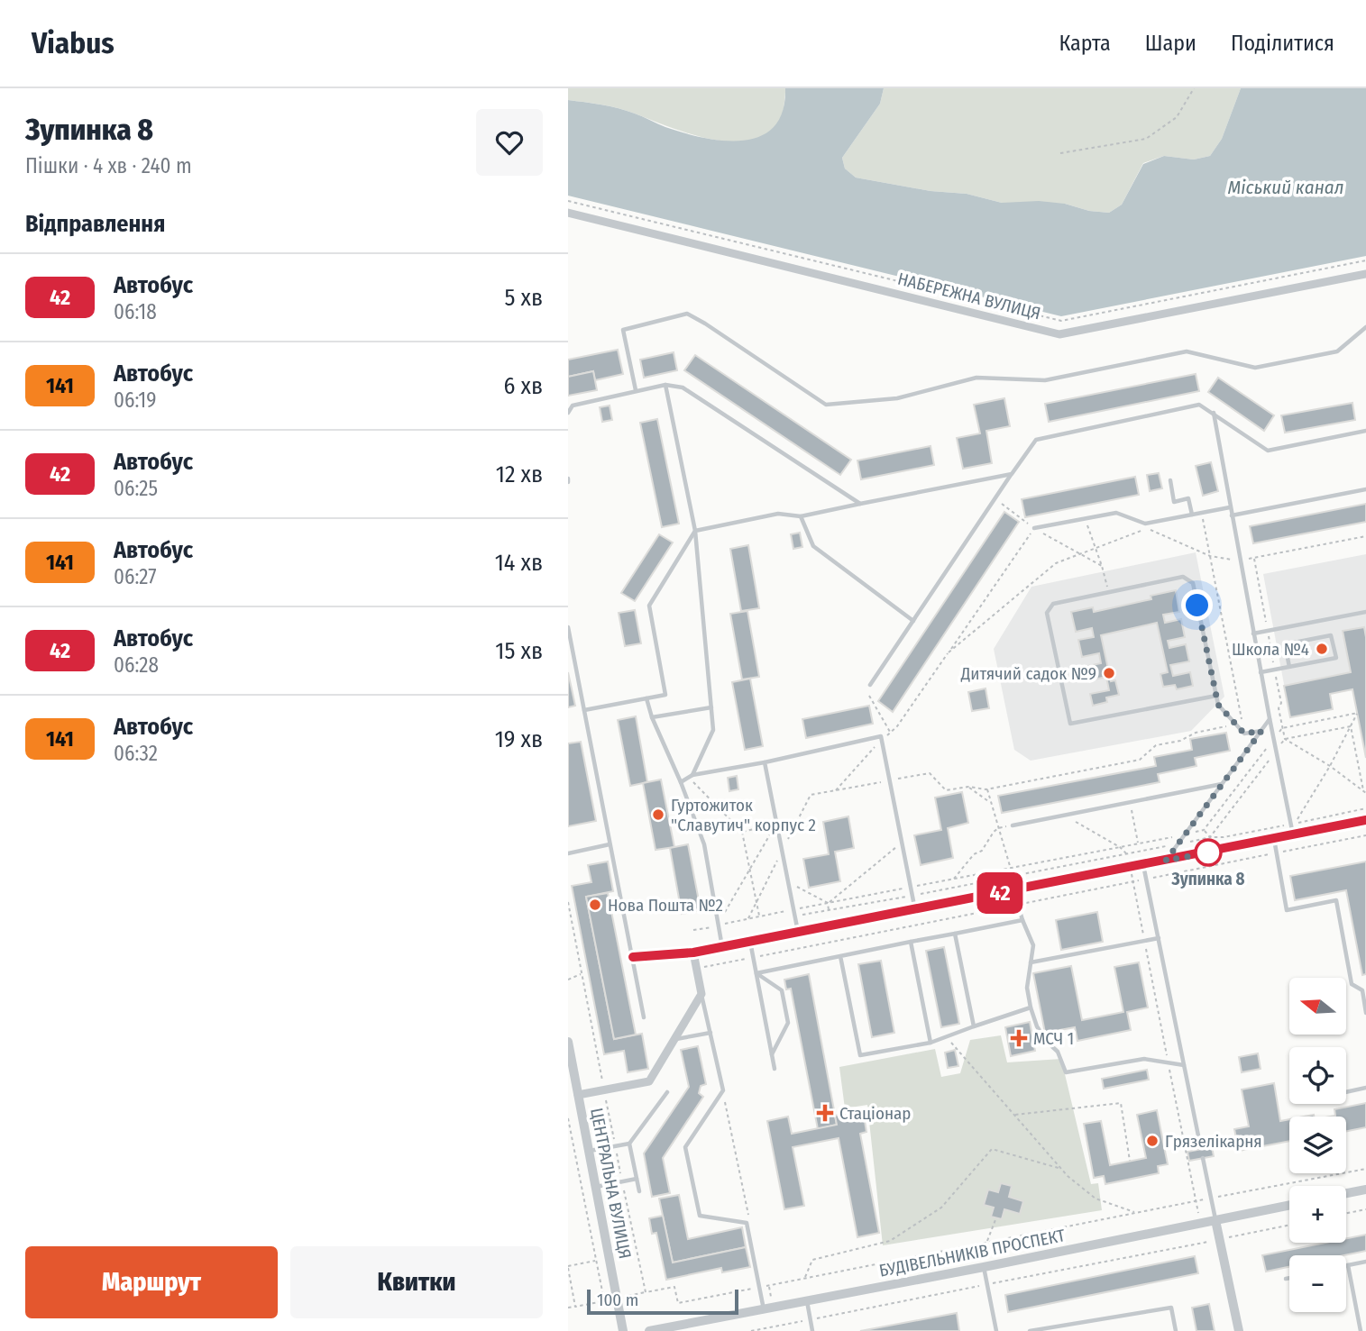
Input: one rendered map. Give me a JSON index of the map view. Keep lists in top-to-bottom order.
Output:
{
  "streets": {
    "street": ["НАБЕРЕЖНА ВУЛИЦЯ", "ЦЕНТРАЛЬНА ВУЛИЦЯ", "БУДІВЕЛЬНИКІВ ПРОСПЕКТ"]
  },
  "water": ["Міський канал"],
  "places": {
    "other": [
      "Школа №4",
      "Дитячий садок №9",
      "Гуртожиток \"Славутич\" корпус 2",
      "Зупинка 8",
      "Нова Пошта №2",
      "Грязелікарня"
    ],
    "health": ["МСЧ 1", "Стаціонар"]
  },
  "lines": ["bus line 42"],
  "scale_bar": "100 m",
  "north": "left",
  "page": {
    "header": "Viabus",
    "nav": ["Карта", "Шари", "Поділитися"],
    "heading": [
      ["Зупинка 8", "Пішки · 4 хв · 240 m"],
      "Відправлення"
    ],
    "on_map": "42",
    "list": [
      {
        "mark": "42",
        "name": "Автобус",
        "note": "06:18",
        "value": "5 хв"
      },
      {
        "mark": "141",
        "name": "Автобус",
        "note": "06:19",
        "value": "6 хв"
      },
      {
        "mark": "42",
        "name": "Автобус",
        "note": "06:25",
        "value": "12 хв"
      },
      {
        "mark": "141",
        "name": "Автобус",
        "note": "06:27",
        "value": "14 хв"
      },
      {
        "mark": "42",
        "name": "Автобус",
        "note": "06:28",
        "value": "15 хв"
      },
      {
        "mark": "141",
        "name": "Автобус",
        "note": "06:32",
        "value": "19 хв"
      }
    ],
    "map_buttons": ["+", "−"],
    "buttons": ["Маршрут", "Квитки"],
    "scale": "100 m"
  }
}
